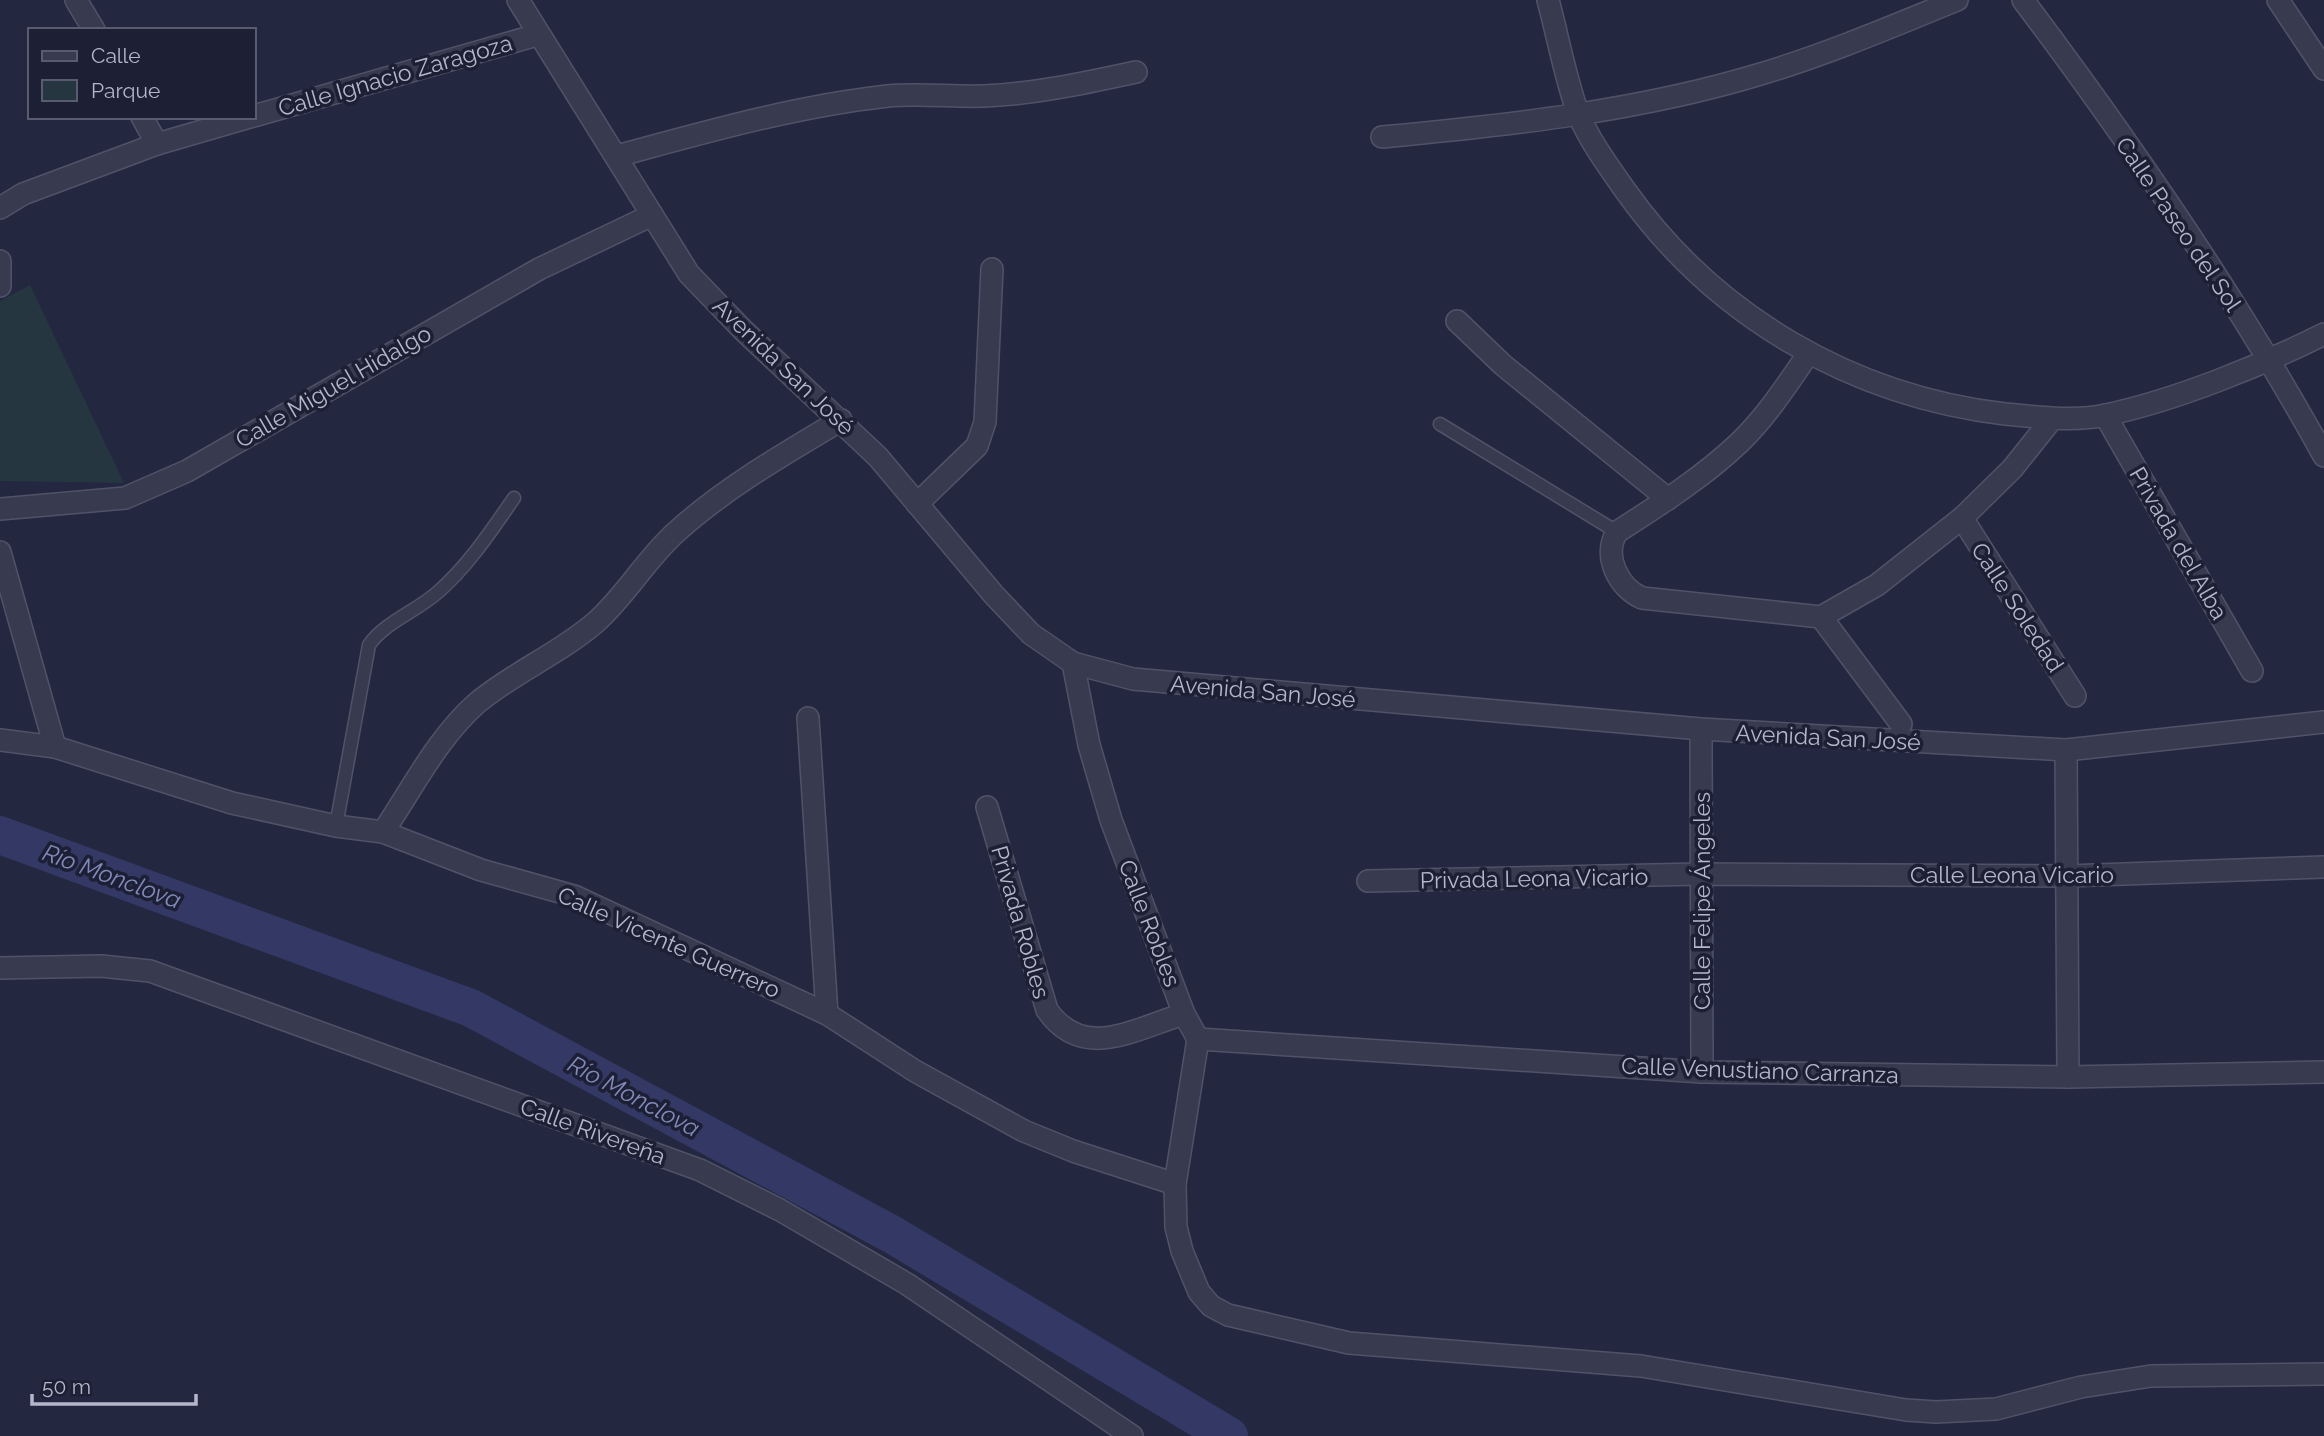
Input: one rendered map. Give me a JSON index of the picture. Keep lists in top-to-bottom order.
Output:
{
  "streets": {
    "street": [
      "Calle Ignacio Zaragoza",
      "Calle Paseo del Sol",
      "Avenida San José",
      "Calle Miguel Hidalgo",
      "Privada del Alba",
      "Calle Soledad",
      "Calle Leona Vicario",
      "Privada Leona Vicario",
      "Calle Felipe Ángeles",
      "Privada Robles",
      "Calle Robles",
      "Calle Vicente Guerrero",
      "Calle Venustiano Carranza",
      "Calle Rivereña"
    ]
  },
  "crossings": [
    ["Calle Ignacio Zaragoza", "Avenida San José"],
    ["Avenida San José", "Calle Miguel Hidalgo"],
    ["Avenida San José", "Calle Felipe Ángeles"],
    ["Avenida San José", "Calle Robles"],
    ["Calle Leona Vicario", "Privada Leona Vicario"],
    ["Calle Leona Vicario", "Calle Felipe Ángeles"],
    ["Privada Leona Vicario", "Calle Felipe Ángeles"],
    ["Calle Felipe Ángeles", "Calle Venustiano Carranza"],
    ["Privada Robles", "Calle Robles"],
    ["Calle Robles", "Calle Venustiano Carranza"]
  ],
  "water": ["Río Monclova"],
  "legend": ["Calle", "Parque"],
  "scale_bar": "50 m"
}
